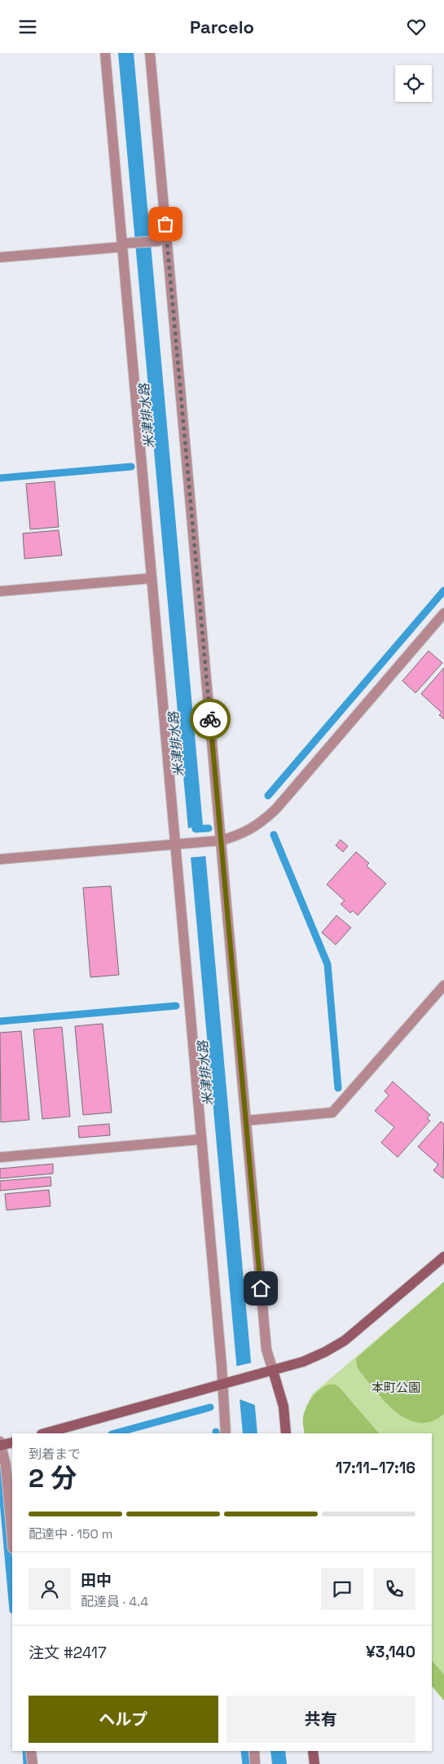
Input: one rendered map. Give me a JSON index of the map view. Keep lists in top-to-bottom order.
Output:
{
  "water": ["米津排水路"],
  "parks": ["本町公園"],
  "page": {
    "header": "Parcelo",
    "heading": ["2 分", "到着まで", "17:11–17:16"],
    "panel": [
      "田中",
      "配達員 · 4.4",
      "注文 #2417",
      "¥3,140"
    ],
    "bar": "配達中 · 150 m",
    "buttons": ["ヘルプ", "共有"]
  }
}
